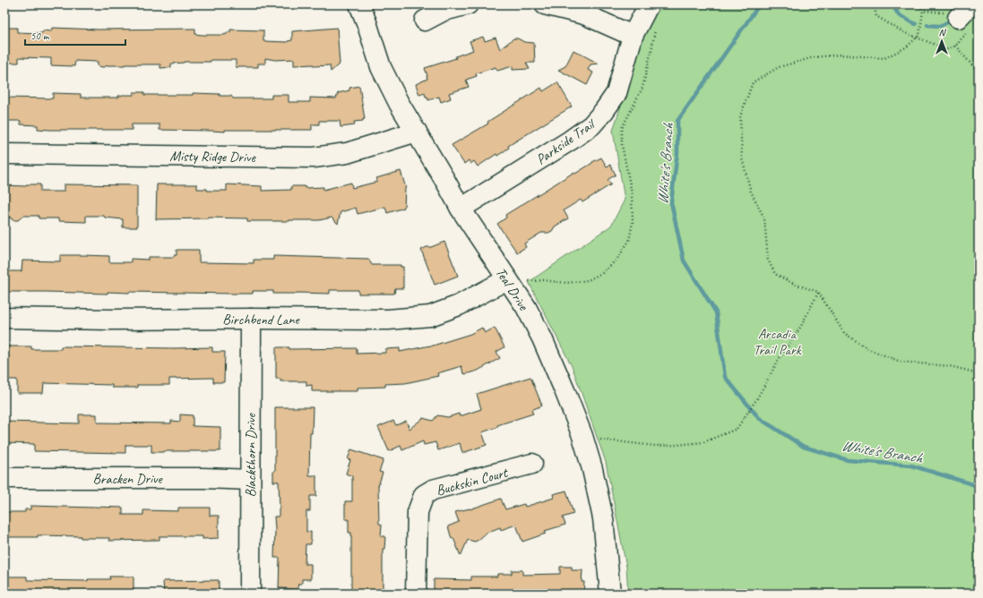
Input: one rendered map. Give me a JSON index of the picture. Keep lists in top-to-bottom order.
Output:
{
  "streets": {
    "street": [
      "Parkside Trail",
      "Misty Ridge Drive",
      "Teal Drive",
      "Birchbend Lane",
      "Blackthorn Drive",
      "Bracken Drive",
      "Buckskin Court"
    ]
  },
  "crossings": [
    ["Parkside Trail", "Teal Drive"],
    ["Misty Ridge Drive", "Teal Drive"],
    ["Teal Drive", "Birchbend Lane"],
    ["Birchbend Lane", "Blackthorn Drive"],
    ["Blackthorn Drive", "Bracken Drive"]
  ],
  "water": ["White's Branch"],
  "parks": ["Arcadia Trail Park"],
  "scale_bar": "50 m",
  "north": "top"
}
